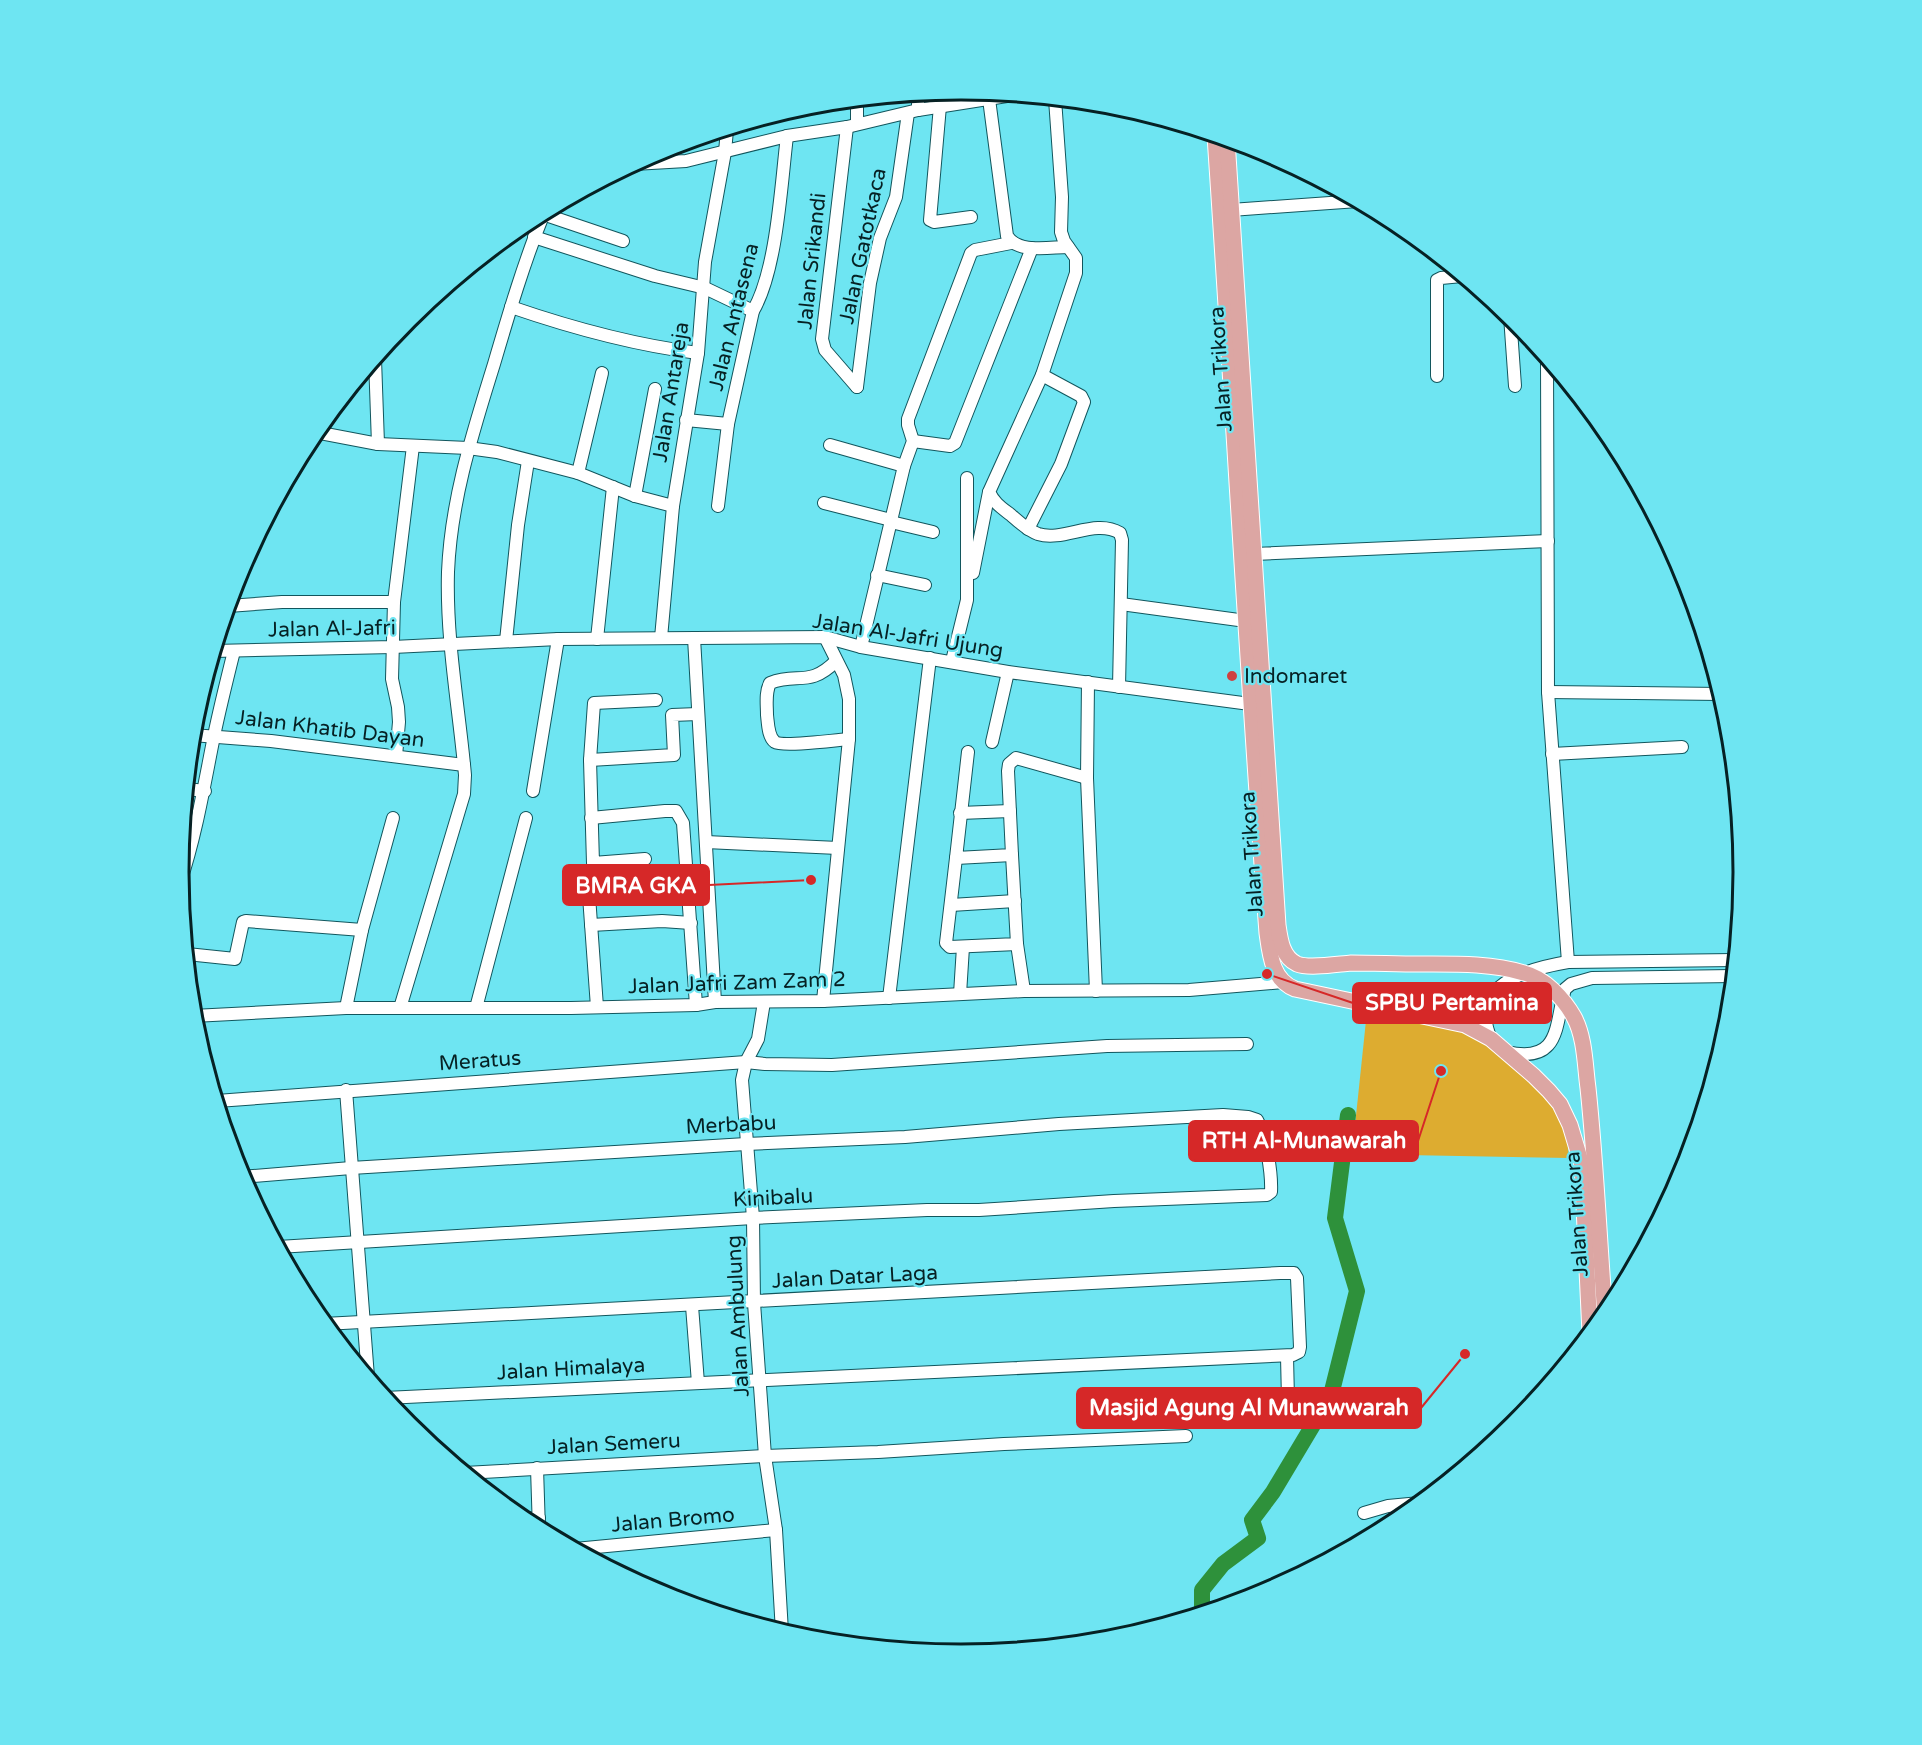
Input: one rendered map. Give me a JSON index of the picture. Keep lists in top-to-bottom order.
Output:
{
  "streets": {
    "main road": ["Jalan Trikora"],
    "street": [
      "Jalan Gatotkaca",
      "Jalan Srikandi",
      "Jalan Antasena",
      "Jalan Antareja",
      "Jalan Al-Jafri",
      "Jalan Al-Jafri Ujung",
      "Jalan Khatib Dayan",
      "Jalan Jafri Zam Zam 2",
      "Meratus",
      "Merbabu",
      "Kinibalu",
      "Jalan Datar Laga",
      "Jalan Ambulung",
      "Jalan Himalaya",
      "Jalan Semeru",
      "Jalan Bromo"
    ]
  },
  "crossings": [
    ["Jalan Gatotkaca", "Jalan Srikandi"],
    ["Jalan Trikora", "Jalan Al-Jafri Ujung"],
    ["Jalan Trikora", "Jalan Jafri Zam Zam 2"],
    ["Jalan Antareja", "Jalan Al-Jafri Ujung"],
    ["Jalan Al-Jafri", "Jalan Al-Jafri Ujung"],
    ["Jalan Jafri Zam Zam 2", "Jalan Ambulung"],
    ["Meratus", "Jalan Ambulung"],
    ["Merbabu", "Kinibalu"],
    ["Merbabu", "Jalan Ambulung"],
    ["Kinibalu", "Jalan Ambulung"],
    ["Jalan Datar Laga", "Jalan Ambulung"],
    ["Jalan Datar Laga", "Jalan Himalaya"],
    ["Jalan Ambulung", "Jalan Himalaya"],
    ["Jalan Ambulung", "Jalan Semeru"],
    ["Jalan Ambulung", "Jalan Bromo"]
  ],
  "places": [
    "Indomaret",
    "BMRA GKA",
    "SPBU Pertamina",
    "RTH Al-Munawarah",
    "Masjid Agung Al Munawwarah"
  ]
}
